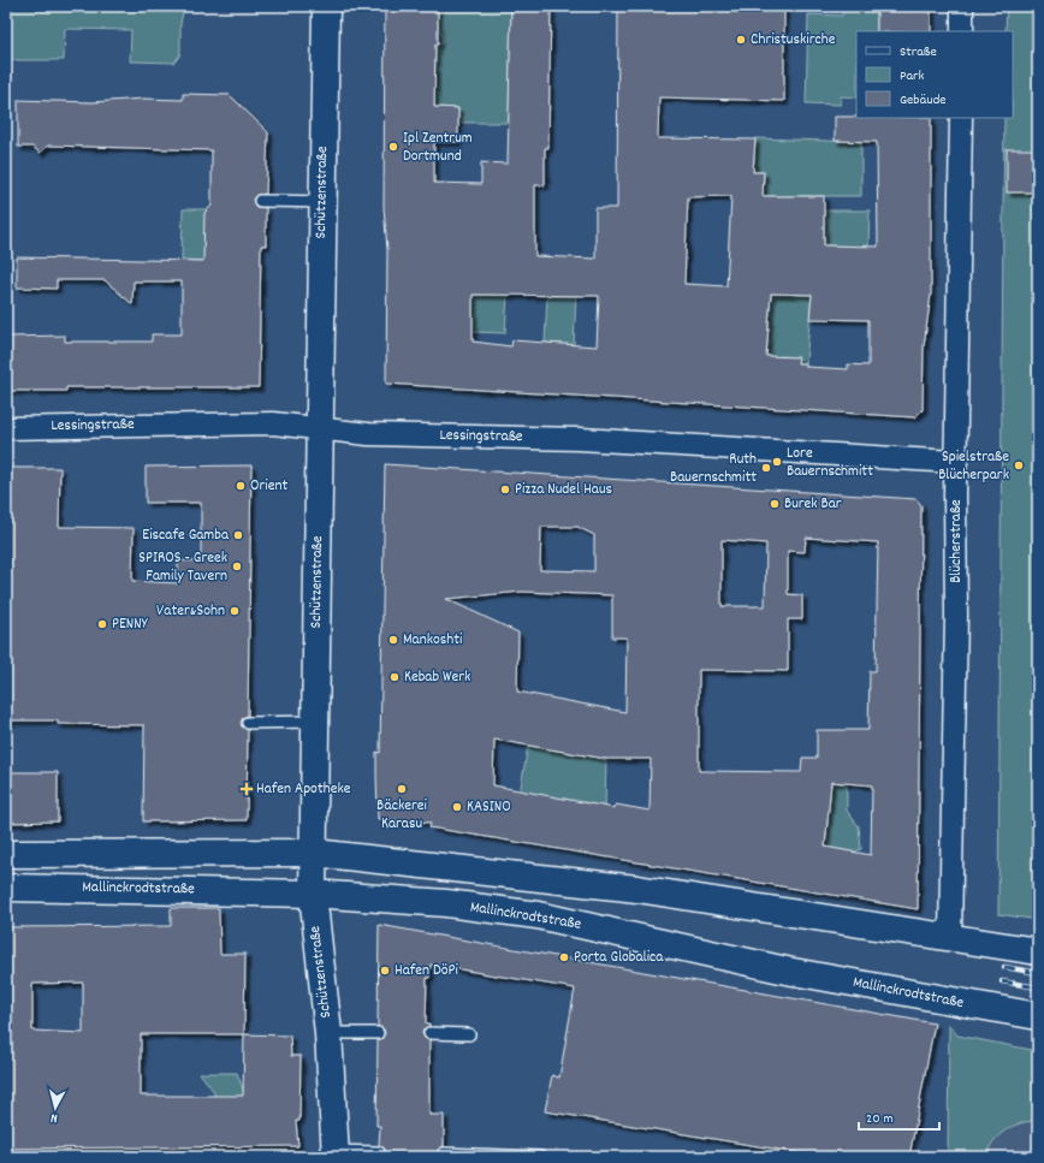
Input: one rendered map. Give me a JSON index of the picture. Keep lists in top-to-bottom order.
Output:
{
  "streets": {
    "main road": ["Schützenstraße", "Mallinckrodtstraße"],
    "street": ["Lessingstraße", "Blücherstraße"]
  },
  "crossings": [
    ["Schützenstraße", "Lessingstraße"],
    ["Schützenstraße", "Mallinckrodtstraße"],
    ["Lessingstraße", "Blücherstraße"]
  ],
  "places": {
    "other": [
      "Christuskirche",
      "Ipl Zentrum Dortmund",
      "Lore Bauernschmitt",
      "Spielstraße Blücherpark",
      "Ruth Bauernschmitt",
      "Orient",
      "Pizza Nudel Haus",
      "Burek Bar",
      "Eiscafe Gamba",
      "SPIROS - Greek Family Tavern",
      "Vater&Sohn",
      "PENNY",
      "Mankoshti",
      "Kebab Werk",
      "Bäckerei Karasu",
      "KASINO",
      "Porta Globalica",
      "Hafen DöPi"
    ],
    "health": ["Hafen Apotheke"]
  },
  "legend": ["Straße", "Park", "Gebäude"],
  "scale_bar": "20 m",
  "north": "bottom"
}
